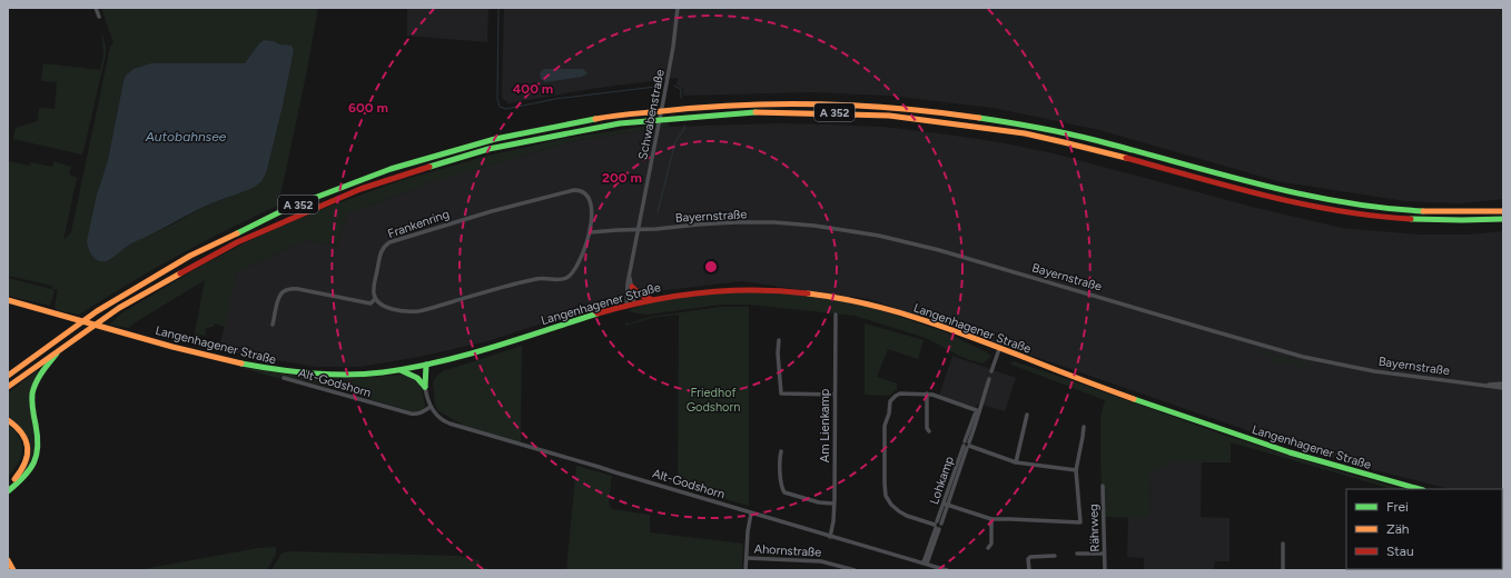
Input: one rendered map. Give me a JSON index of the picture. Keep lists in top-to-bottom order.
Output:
{
  "streets": {
    "main road": ["A 352", "Langenhagener Straße"],
    "street": [
      "Schwabenstraße",
      "Bayernstraße",
      "Frankenring",
      "Alt-Godshorn",
      "Am Lienkamp",
      "Lohkamp",
      "Rährweg",
      "Ahornstraße"
    ]
  },
  "crossings": [
    ["Schwabenstraße", "Bayernstraße"],
    ["Schwabenstraße", "Langenhagener Straße"],
    ["Alt-Godshorn", "Am Lienkamp"],
    ["Alt-Godshorn", "Lohkamp"]
  ],
  "water": ["Autobahnsee"],
  "parks": ["Friedhof Godshorn"],
  "legend": ["Frei", "Zäh", "Stau"],
  "rings": ["400 m", "600 m", "200 m"]
}
